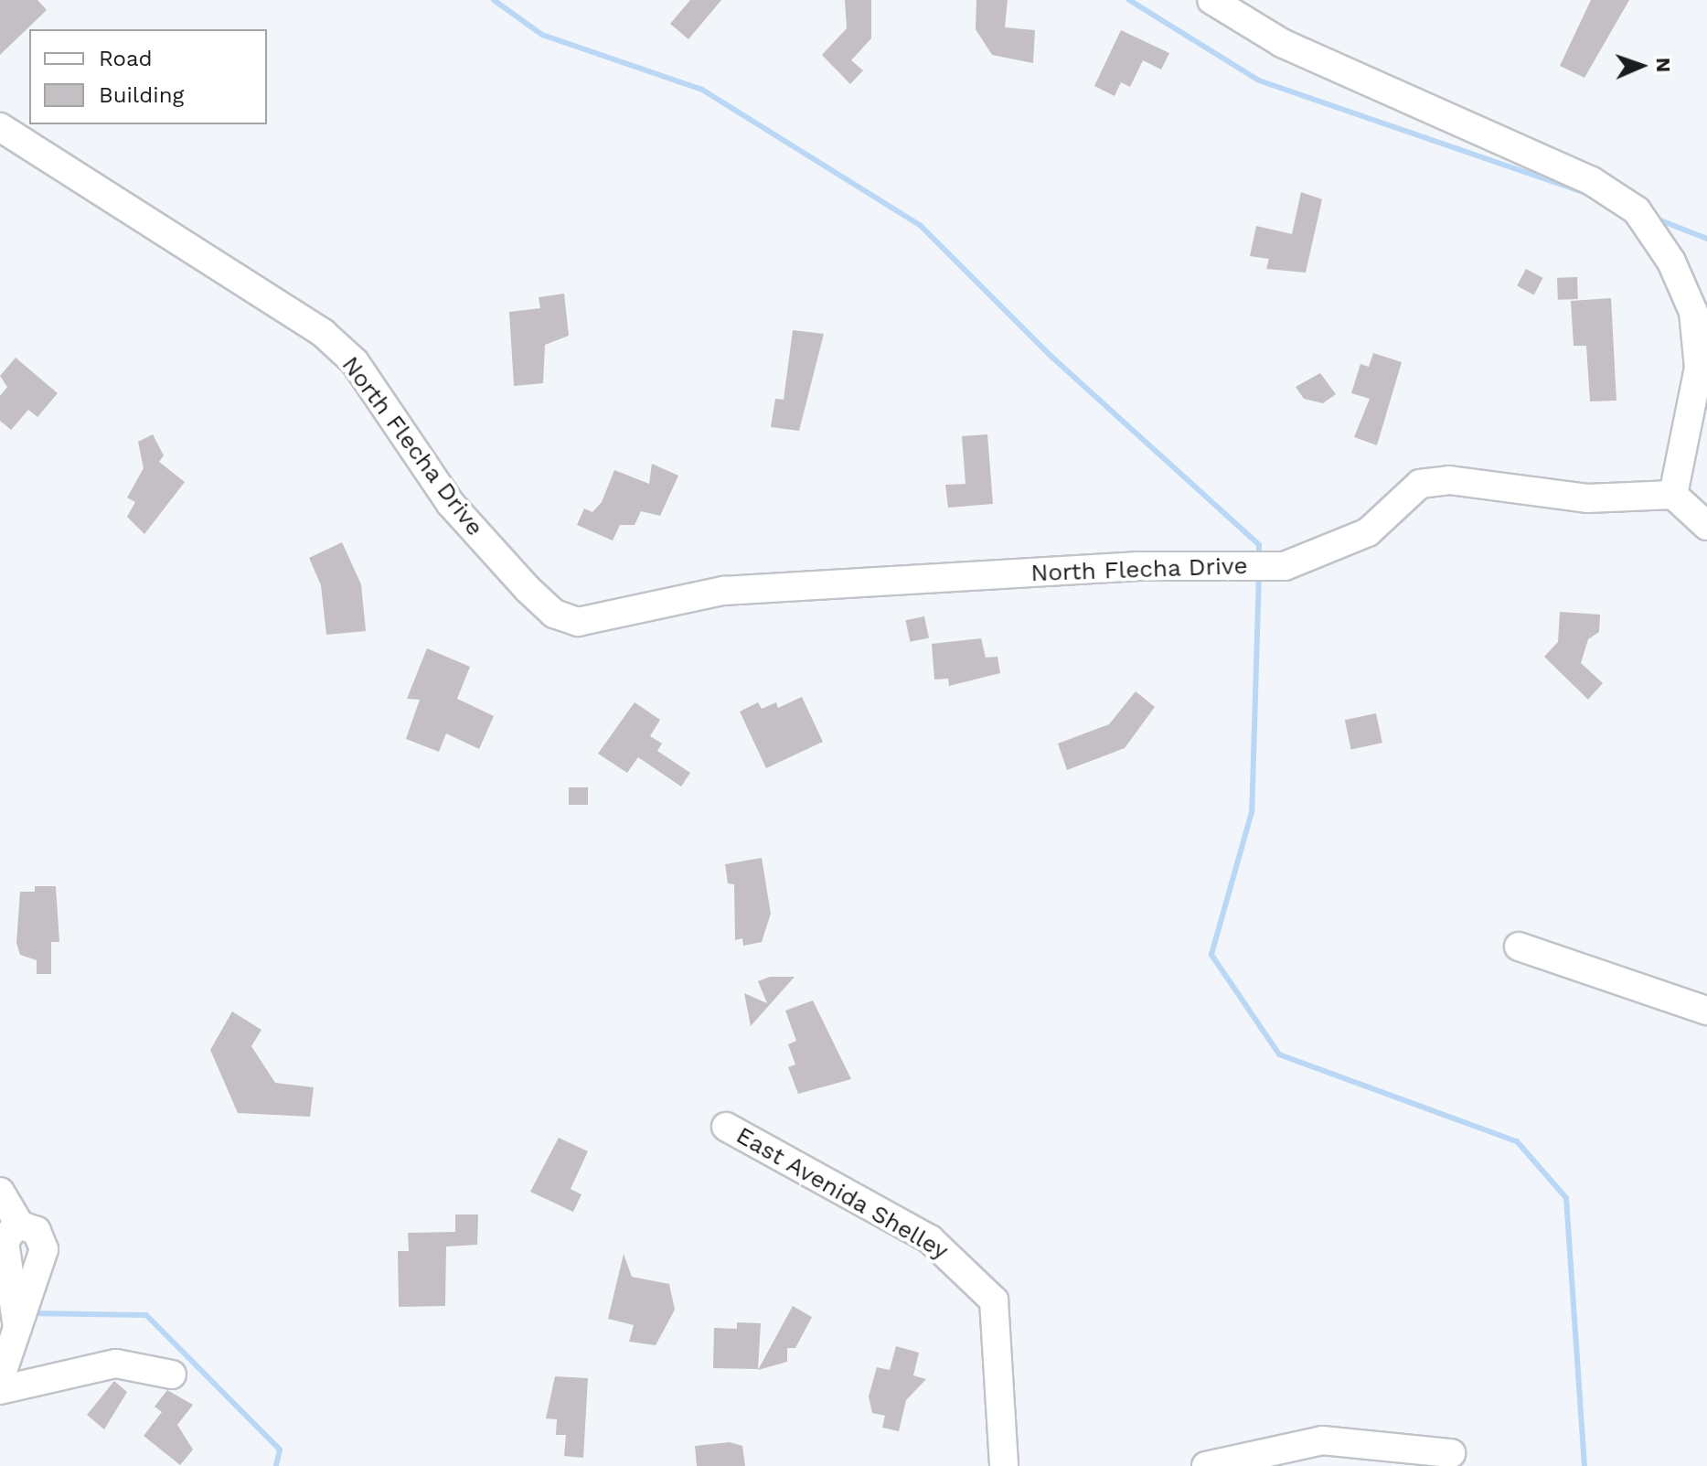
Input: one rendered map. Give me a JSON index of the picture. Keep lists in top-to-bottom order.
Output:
{
  "streets": {
    "street": ["North Flecha Drive", "East Avenida Shelley"]
  },
  "legend": ["Road", "Building"],
  "north": "right"
}
